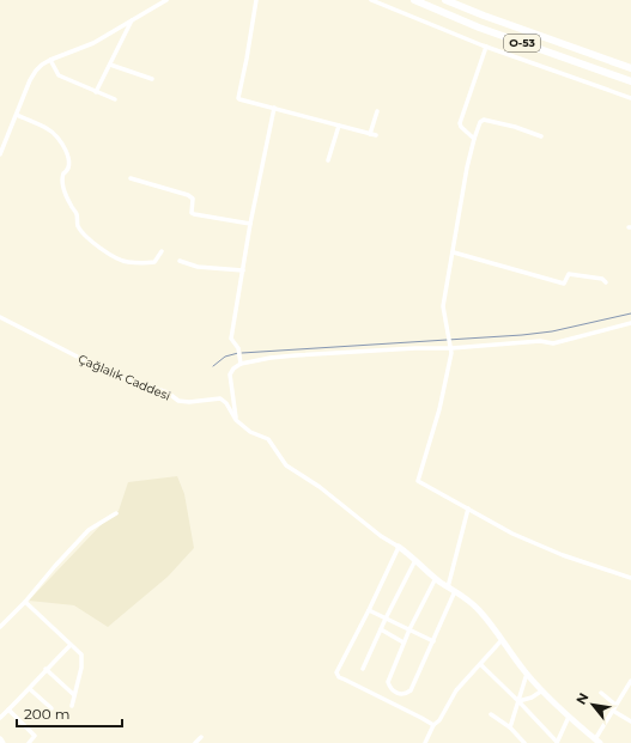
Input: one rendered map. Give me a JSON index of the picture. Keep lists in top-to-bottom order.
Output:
{
  "streets": {
    "highway": ["O-53"],
    "street": ["Çağlalık Caddesi"]
  },
  "scale_bar": "200 m",
  "north": "top left"
}
